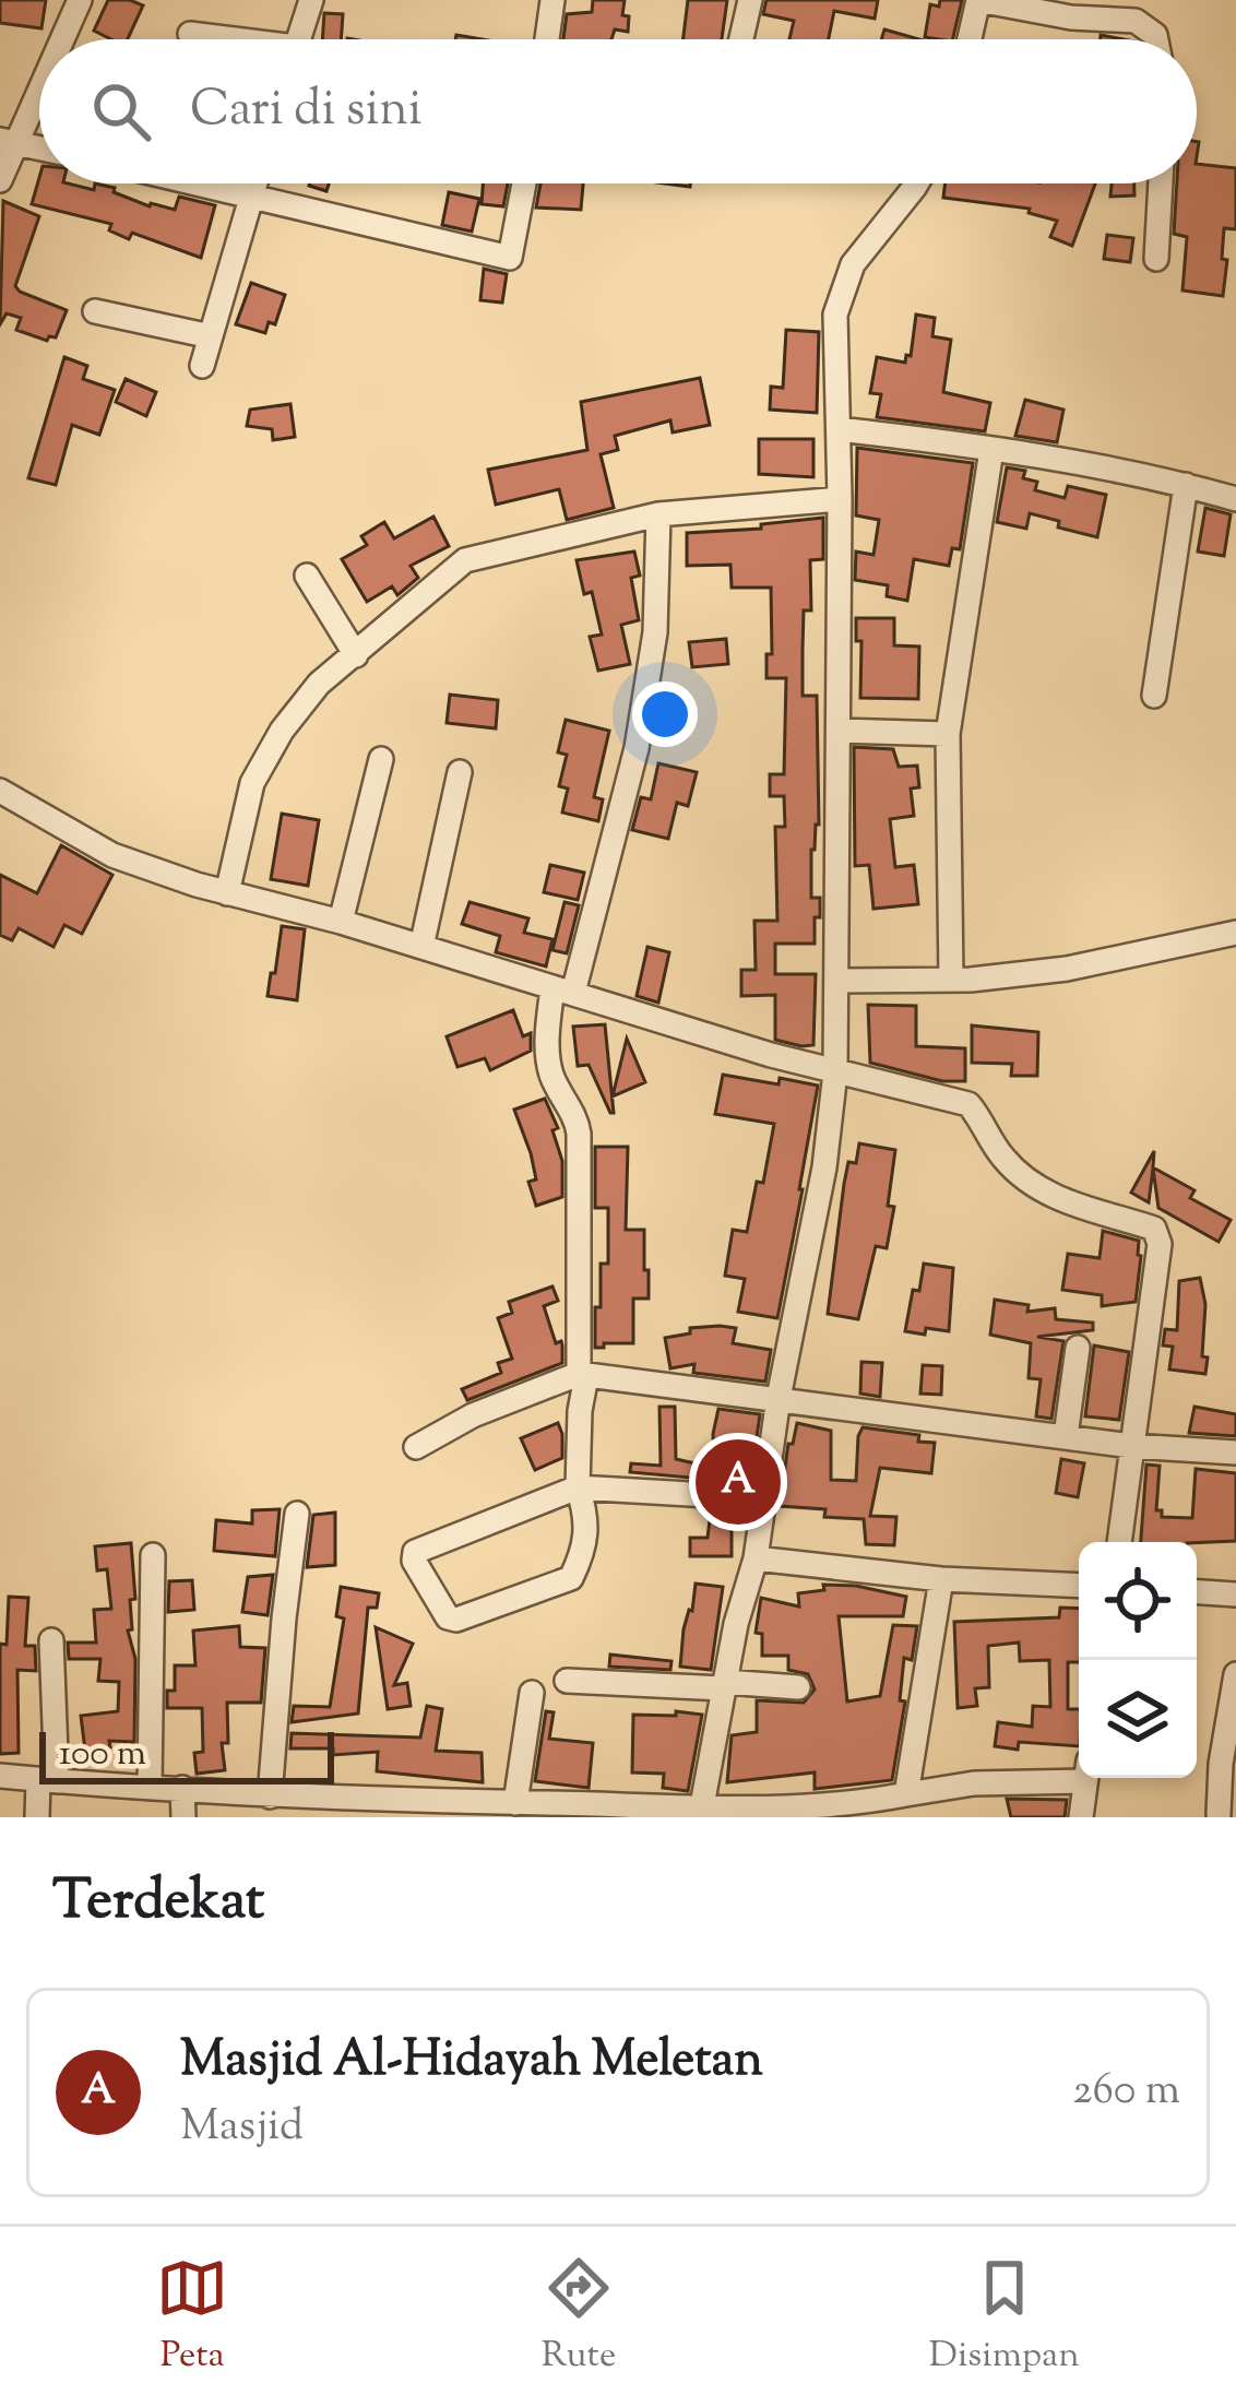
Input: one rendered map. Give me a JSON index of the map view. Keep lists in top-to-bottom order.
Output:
{
  "scale_bar": "100 m",
  "page": {
    "search": "Cari di sini",
    "pins": "A",
    "scale": "100 m",
    "heading": "Terdekat",
    "list": [
      {
        "mark": "A",
        "name": "Masjid Al-Hidayah Meletan",
        "note": "Masjid",
        "value": "260 m"
      }
    ],
    "nav": ["Peta", "Rute", "Disimpan"]
  }
}
